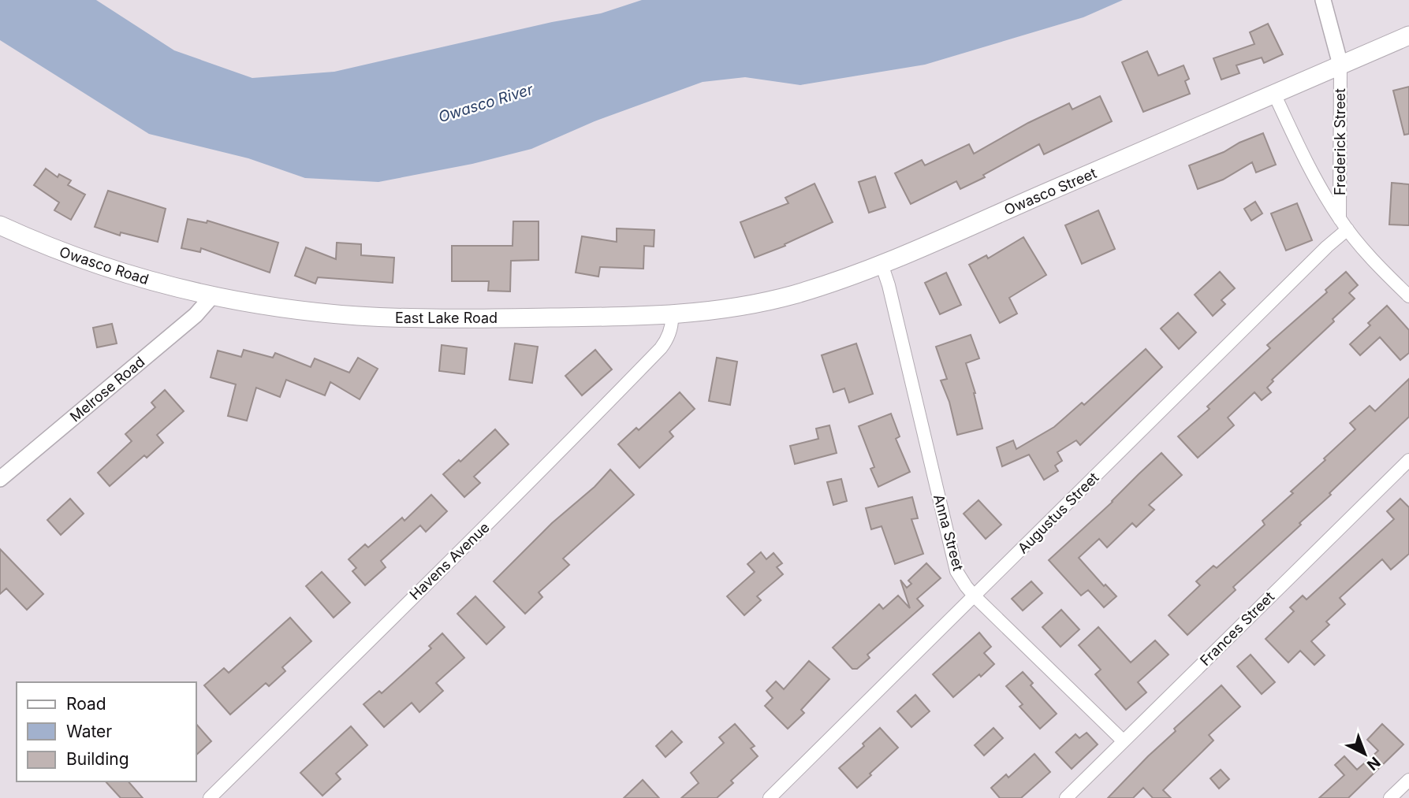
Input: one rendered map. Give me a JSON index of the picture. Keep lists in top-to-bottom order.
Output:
{
  "streets": {
    "main road": ["Owasco Street", "Owasco Road", "East Lake Road"],
    "street": [
      "Frederick Street",
      "Melrose Road",
      "Augustus Street",
      "Anna Street",
      "Havens Avenue",
      "Frances Street"
    ]
  },
  "crossings": [
    ["Frederick Street", "Owasco Street"],
    ["Frederick Street", "Augustus Street"],
    ["Owasco Street", "East Lake Road"],
    ["Owasco Street", "Anna Street"],
    ["Owasco Street", "Havens Avenue"],
    ["Owasco Road", "East Lake Road"],
    ["Owasco Road", "Melrose Road"],
    ["East Lake Road", "Melrose Road"],
    ["East Lake Road", "Havens Avenue"],
    ["Augustus Street", "Anna Street"],
    ["Anna Street", "Frances Street"]
  ],
  "water": ["Owasco River"],
  "legend": ["Road", "Water", "Building"],
  "north": "bottom right"
}
